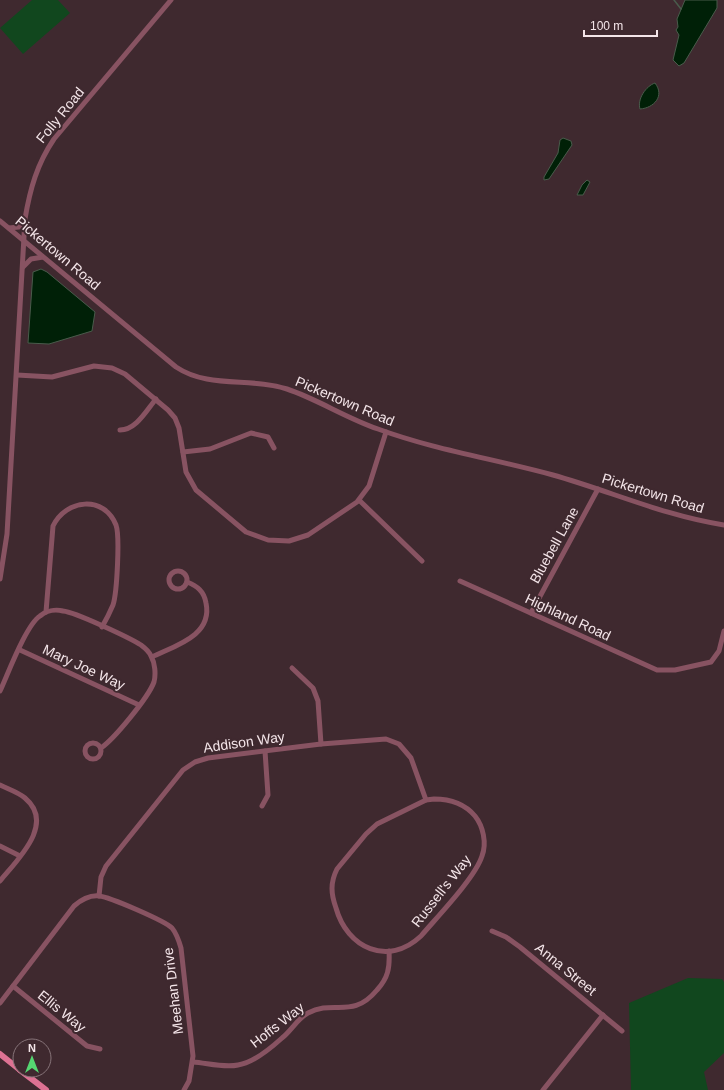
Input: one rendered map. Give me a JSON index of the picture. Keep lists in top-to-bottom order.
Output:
{
  "streets": {
    "street": [
      "Folly Road",
      "Pickertown Road",
      "Bluebell Lane",
      "Highland Road",
      "Mary Joe Way",
      "Addison Way",
      "Russell's Way",
      "Anna Street",
      "Meehan Drive",
      "Ellis Way",
      "Hoffs Way"
    ]
  },
  "crossings": [
    ["Folly Road", "Pickertown Road"],
    ["Pickertown Road", "Bluebell Lane"],
    ["Bluebell Lane", "Highland Road"],
    ["Addison Way", "Russell's Way"],
    ["Addison Way", "Meehan Drive"],
    ["Russell's Way", "Hoffs Way"],
    ["Meehan Drive", "Hoffs Way"]
  ],
  "scale_bar": "100 m",
  "north": "top"
}
